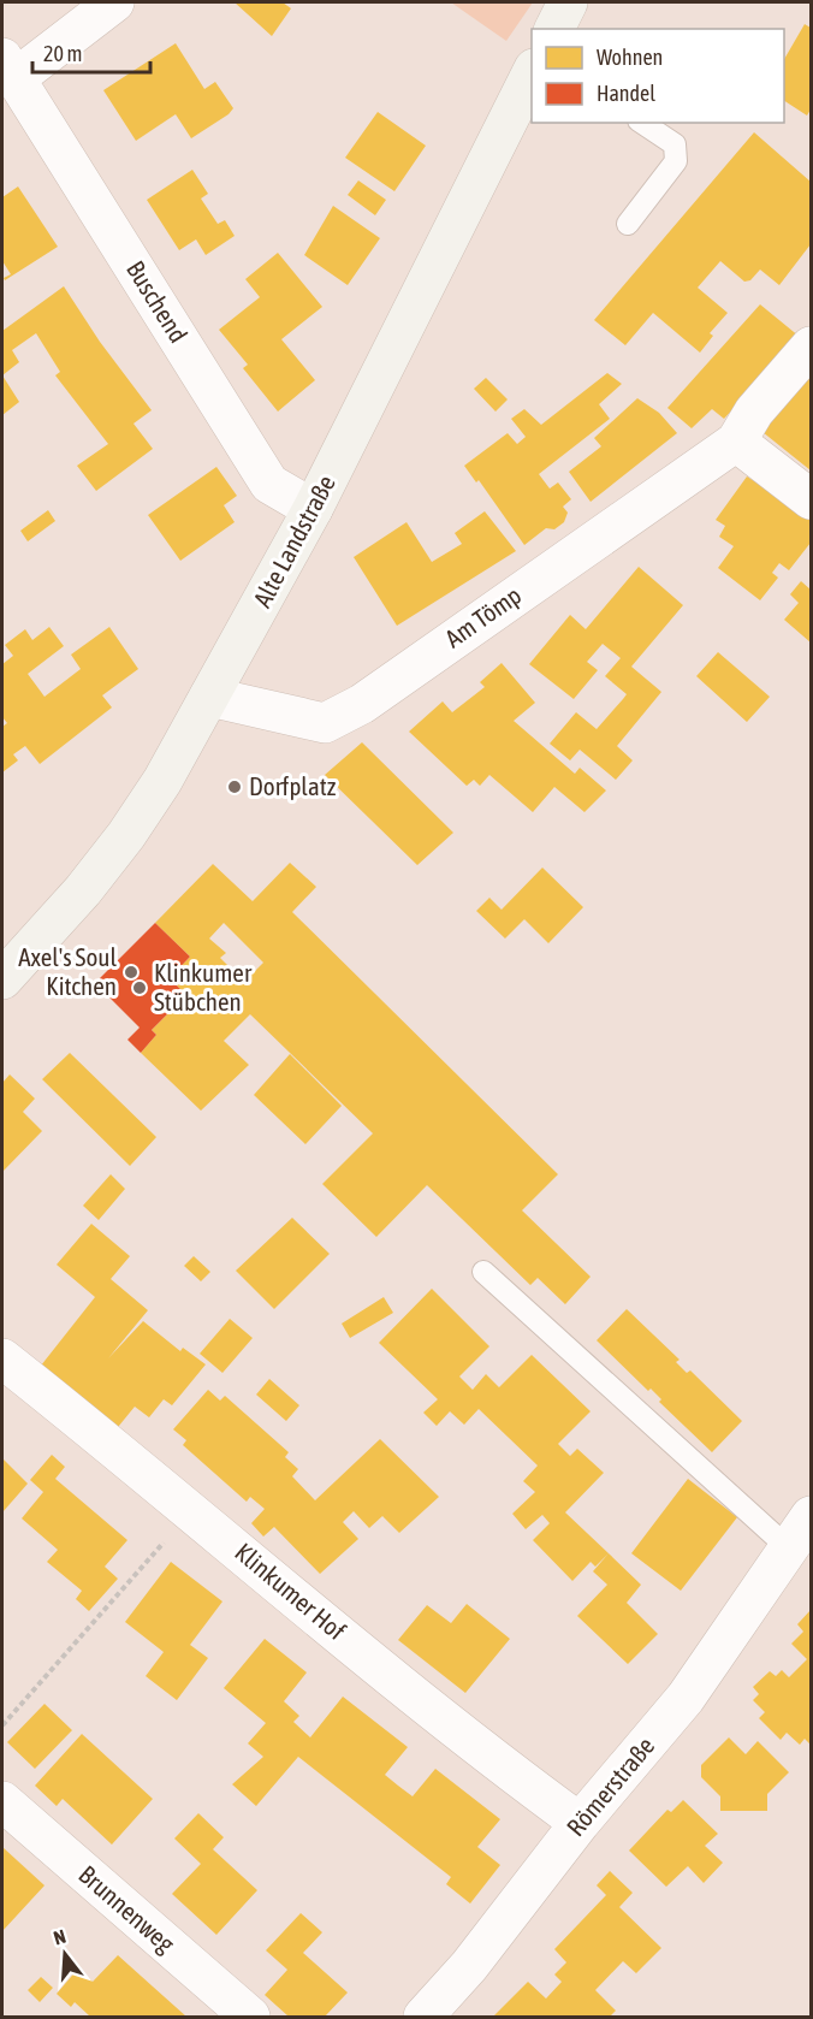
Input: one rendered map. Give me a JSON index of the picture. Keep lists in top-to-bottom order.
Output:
{
  "streets": {
    "main road": ["Alte Landstraße"],
    "street": [
      "Buschend",
      "Am Tömp",
      "Klinkumer Hof",
      "Römerstraße",
      "Brunnenweg"
    ]
  },
  "crossings": [
    ["Buschend", "Alte Landstraße"],
    ["Alte Landstraße", "Am Tömp"],
    ["Klinkumer Hof", "Römerstraße"]
  ],
  "places": ["Dorfplatz", "Axel's Soul Kitchen", "Klinkumer Stübchen"],
  "legend": ["Wohnen", "Handel"],
  "scale_bar": "20 m",
  "north": "top"
}
